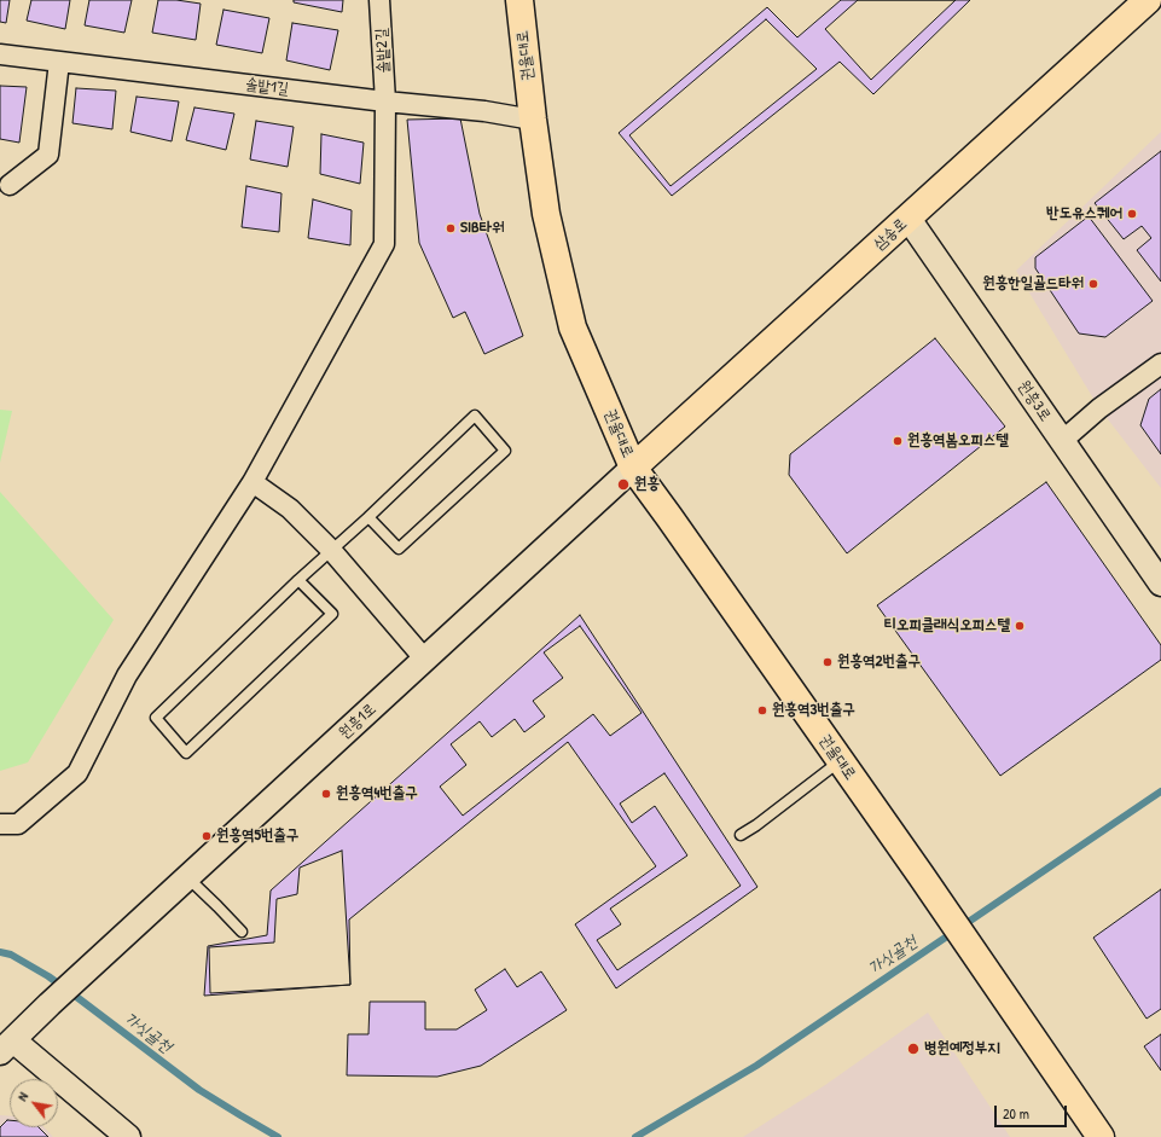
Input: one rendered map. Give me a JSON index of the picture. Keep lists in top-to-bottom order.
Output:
{
  "streets": {
    "main road": ["권율대로", "삼송로"],
    "street": [
      "솔밭2길",
      "솔밭1길",
      "원흥3로",
      "원흥1로"
    ]
  },
  "crossings": [
    ["솔밭2길", "솔밭1길"],
    ["권율대로", "솔밭1길"],
    ["권율대로", "삼송로"],
    ["권율대로", "원흥1로"],
    ["삼송로", "원흥3로"],
    ["삼송로", "원흥1로"]
  ],
  "water": ["가싯골천"],
  "places": [
    "반도유스퀘어",
    "SIB타워",
    "원흥한일골드타워",
    "원흥역봄오피스텔",
    "원흥",
    "티오피클래식오피스텔",
    "원흥역2번출구",
    "원흥역3번출구",
    "원흥역4번출구",
    "원흥역5번출구",
    "병원예정부지"
  ],
  "scale_bar": "20 m",
  "north": "top left"
}
